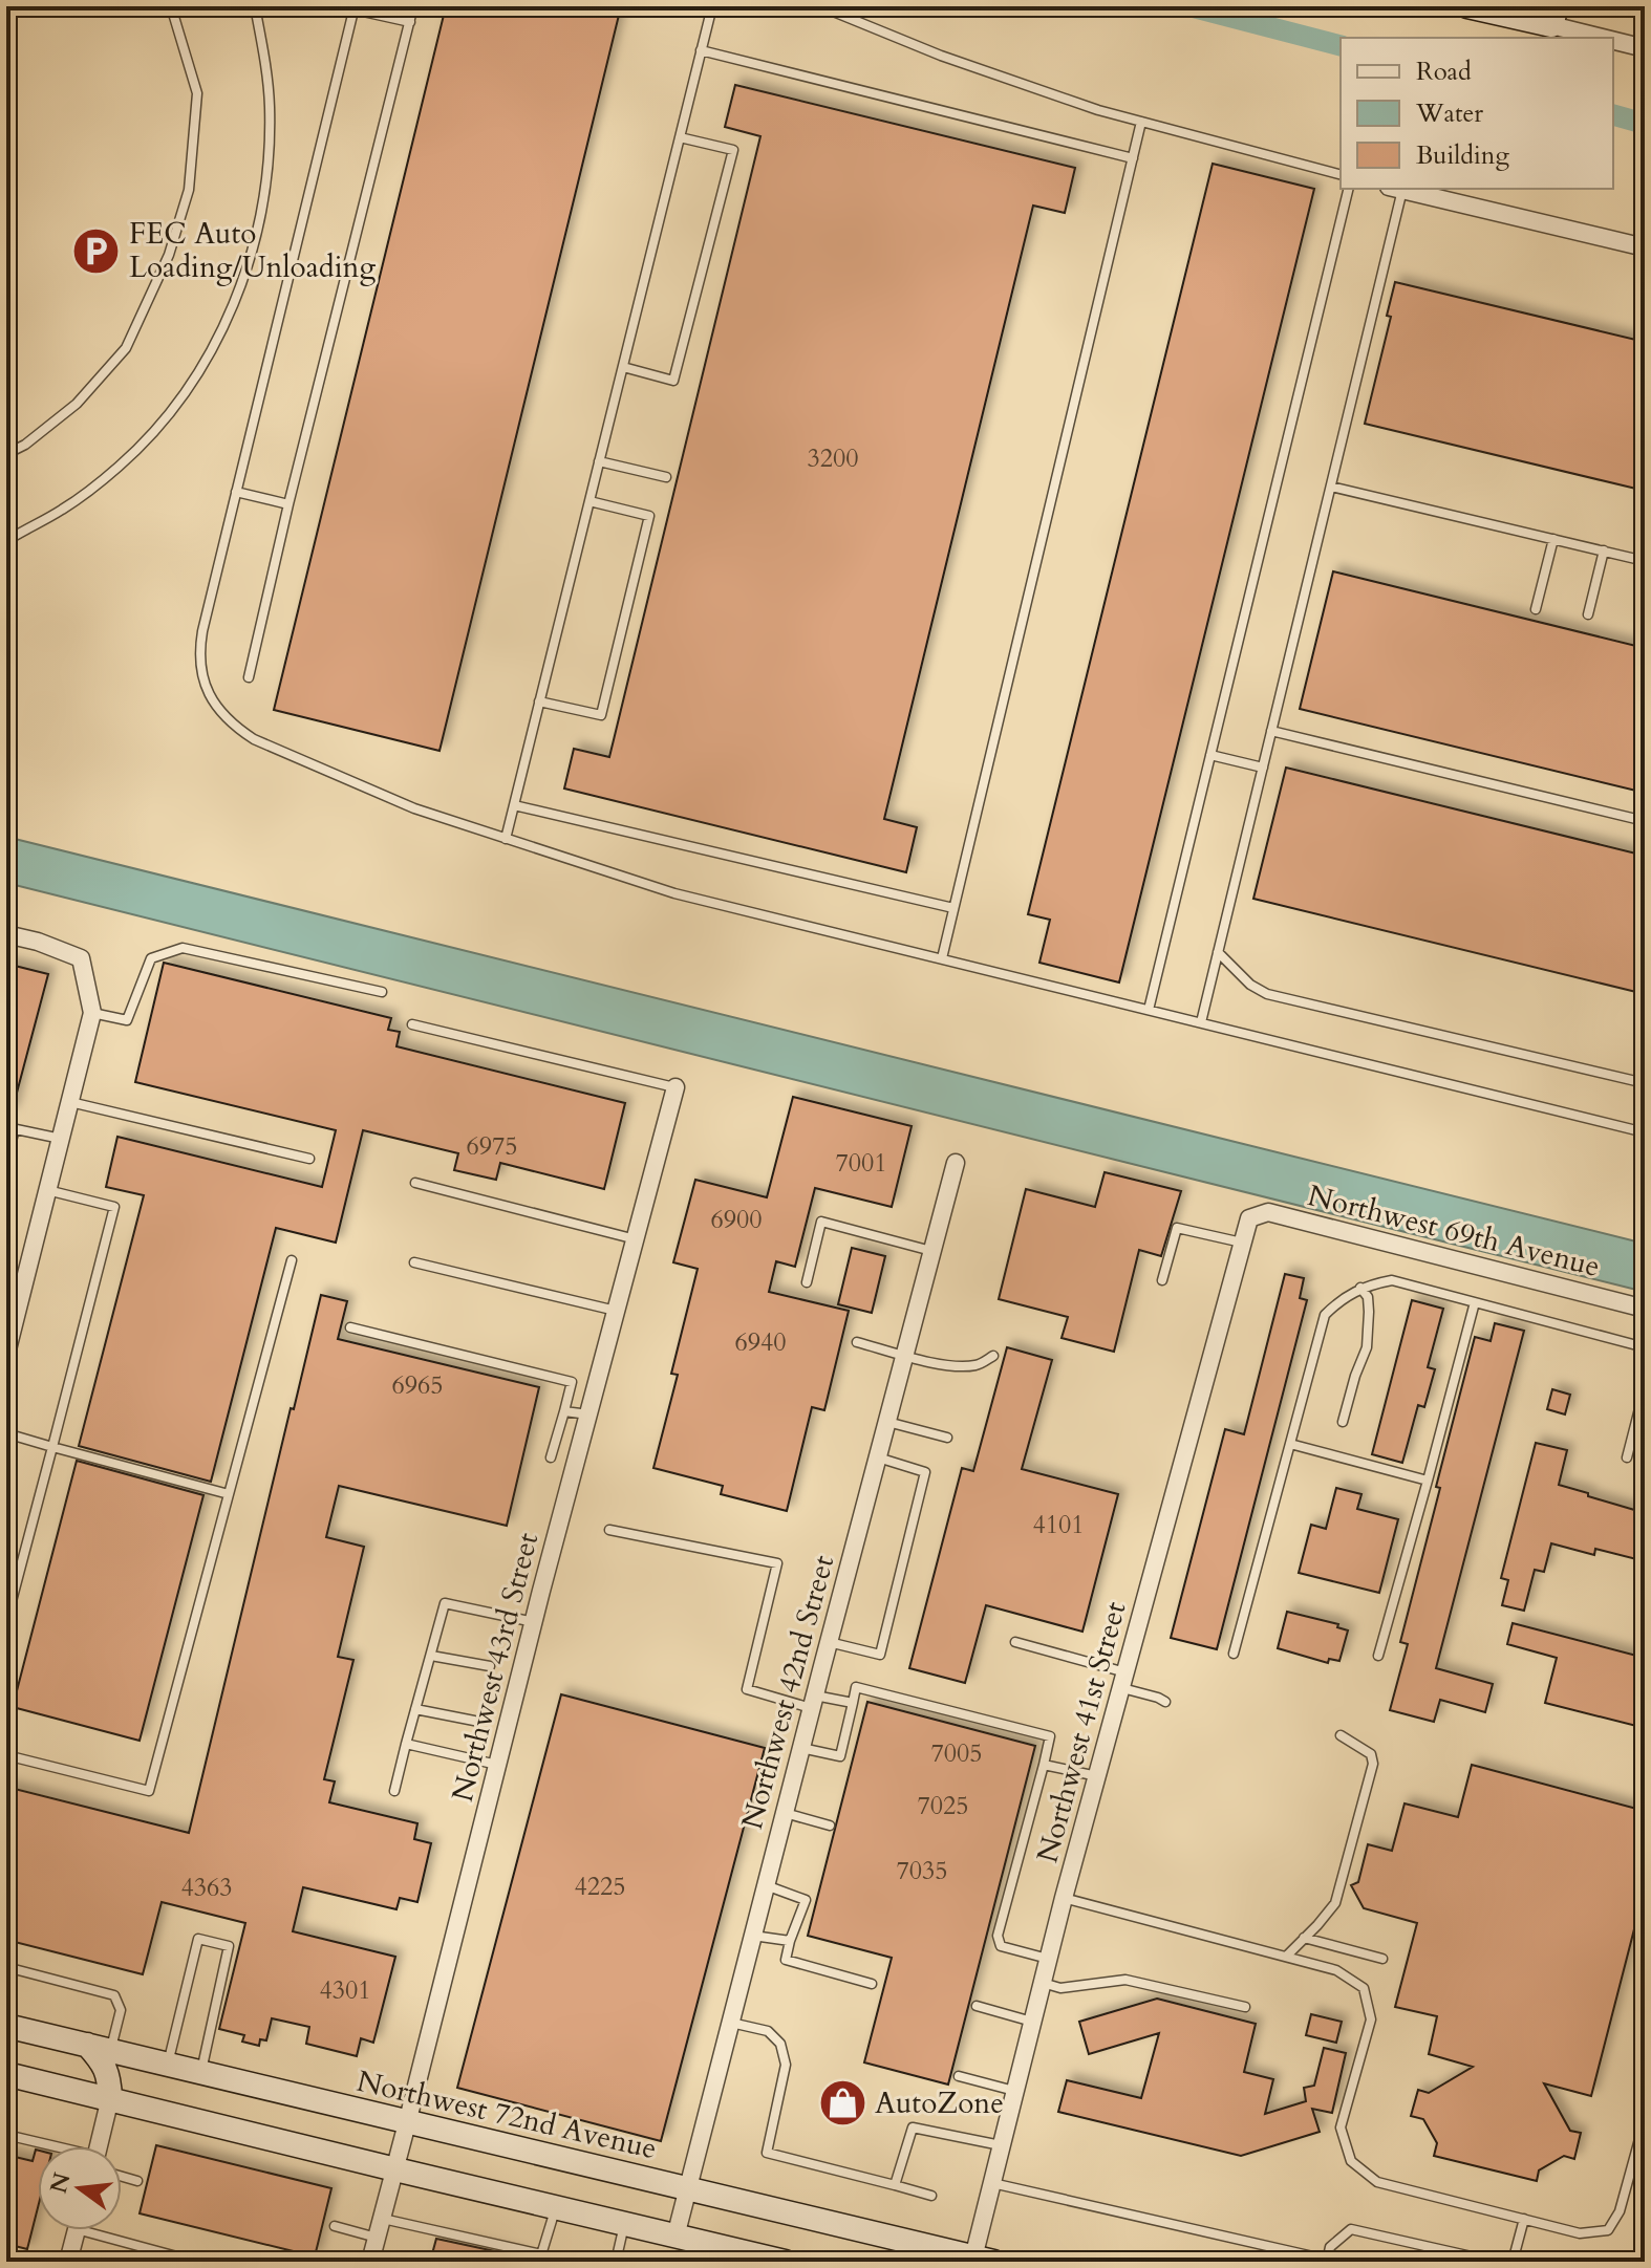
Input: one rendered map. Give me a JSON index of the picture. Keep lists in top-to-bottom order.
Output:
{
  "streets": {
    "main road": ["Northwest 72nd Avenue"],
    "street": [
      "Northwest 69th Avenue",
      "Northwest 43rd Street",
      "Northwest 42nd Street",
      "Northwest 41st Street"
    ]
  },
  "crossings": [
    ["Northwest 69th Avenue", "Northwest 41st Street"],
    ["Northwest 43rd Street", "Northwest 72nd Avenue"],
    ["Northwest 42nd Street", "Northwest 72nd Avenue"],
    ["Northwest 41st Street", "Northwest 72nd Avenue"]
  ],
  "places": {
    "parking": ["FEC Auto Loading/Unloading"],
    "shop": ["AutoZone"]
  },
  "house_numbers": [
    "3200",
    "6975",
    "7001",
    "6900",
    "6940",
    "6965",
    "4101",
    "7005",
    "7025",
    "7035",
    "4225",
    "4363",
    "4301"
  ],
  "legend": ["Road", "Water", "Building"],
  "north": "left"
}
